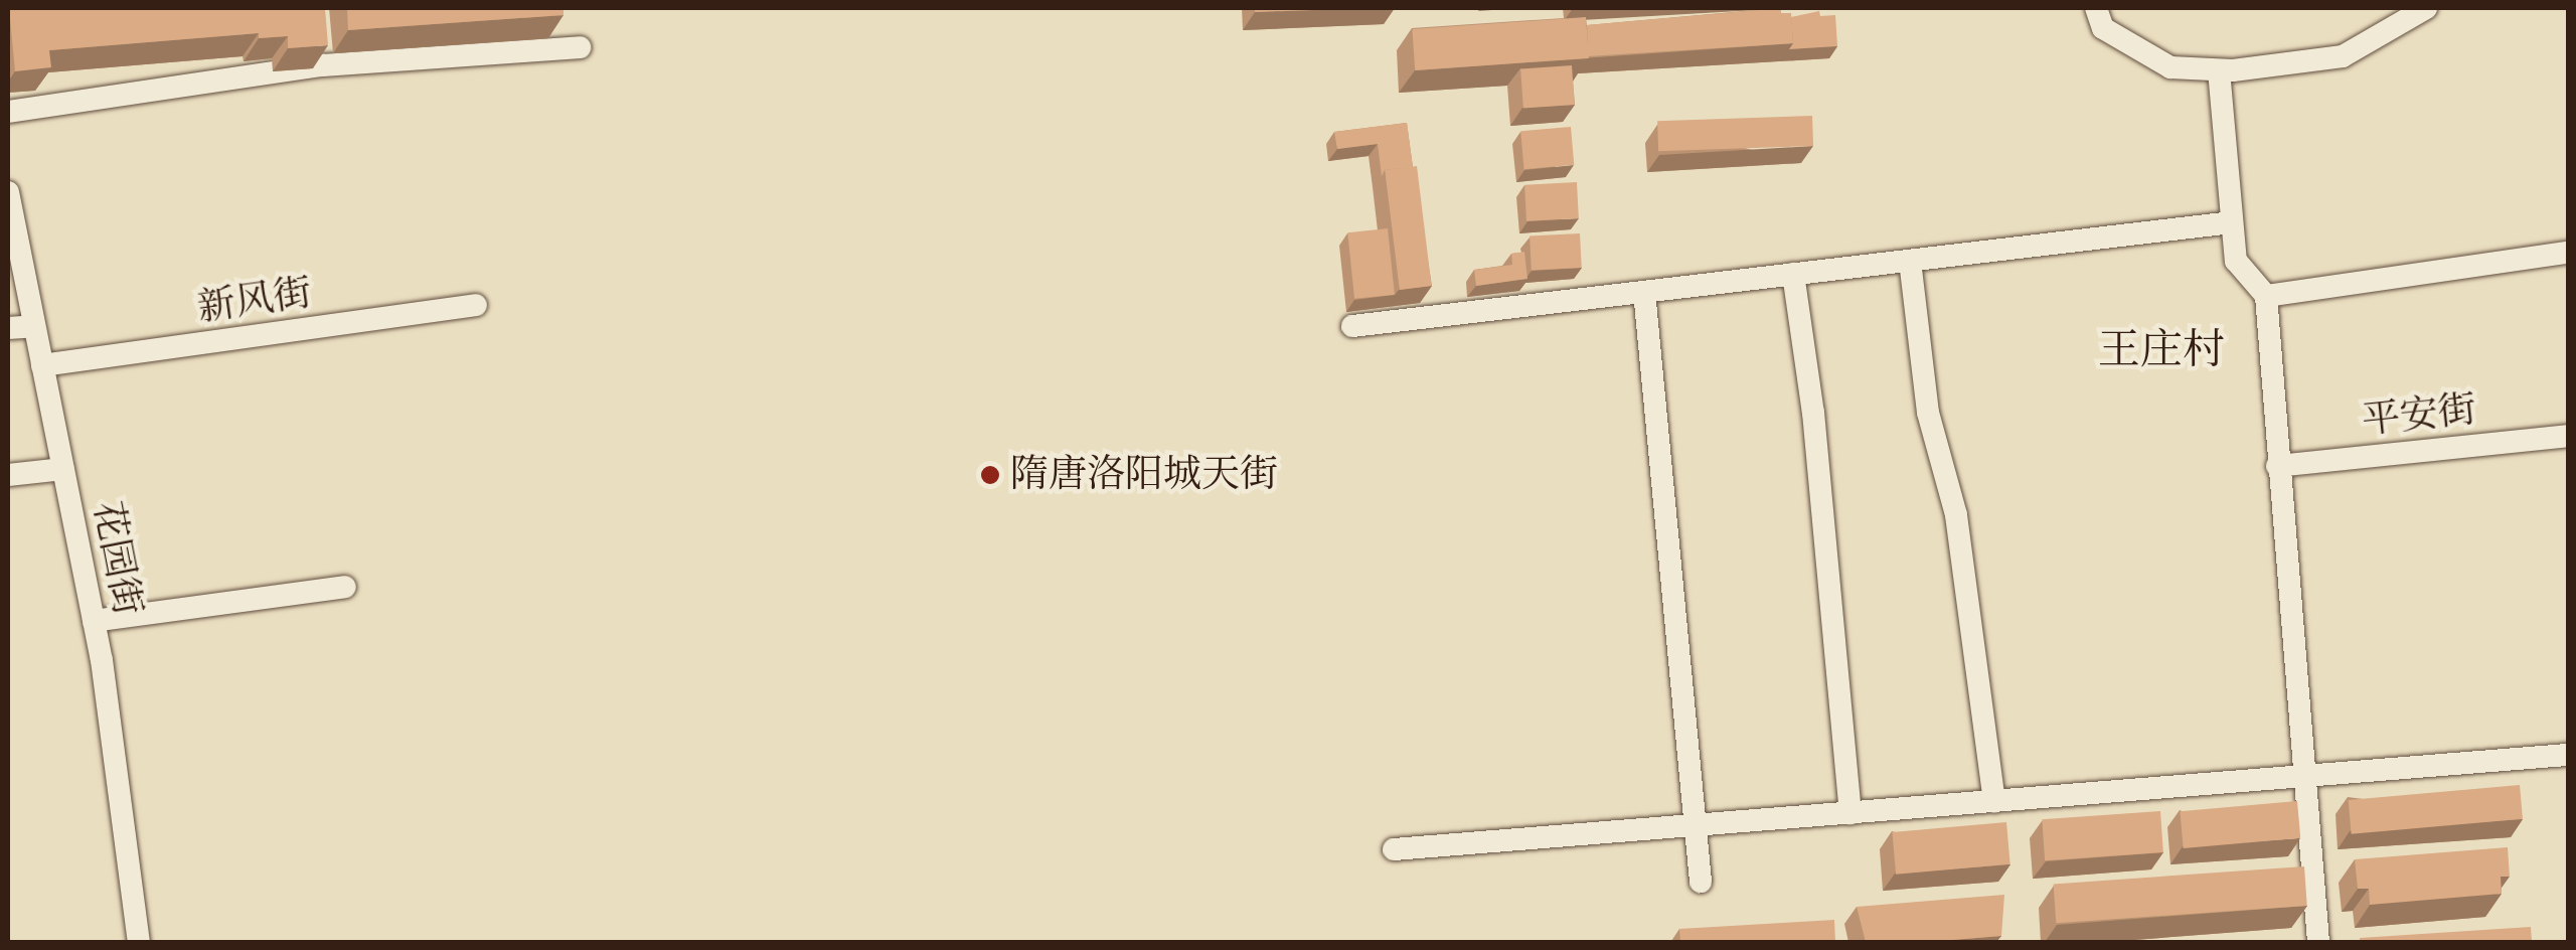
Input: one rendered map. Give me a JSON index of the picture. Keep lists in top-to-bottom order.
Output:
{
  "streets": {
    "street": ["新风街", "平安街", "花园街"]
  },
  "crossings": [
    ["新风街", "花园街"]
  ],
  "districts": ["王庄村"],
  "places": ["隋唐洛阳城天街"]
}
